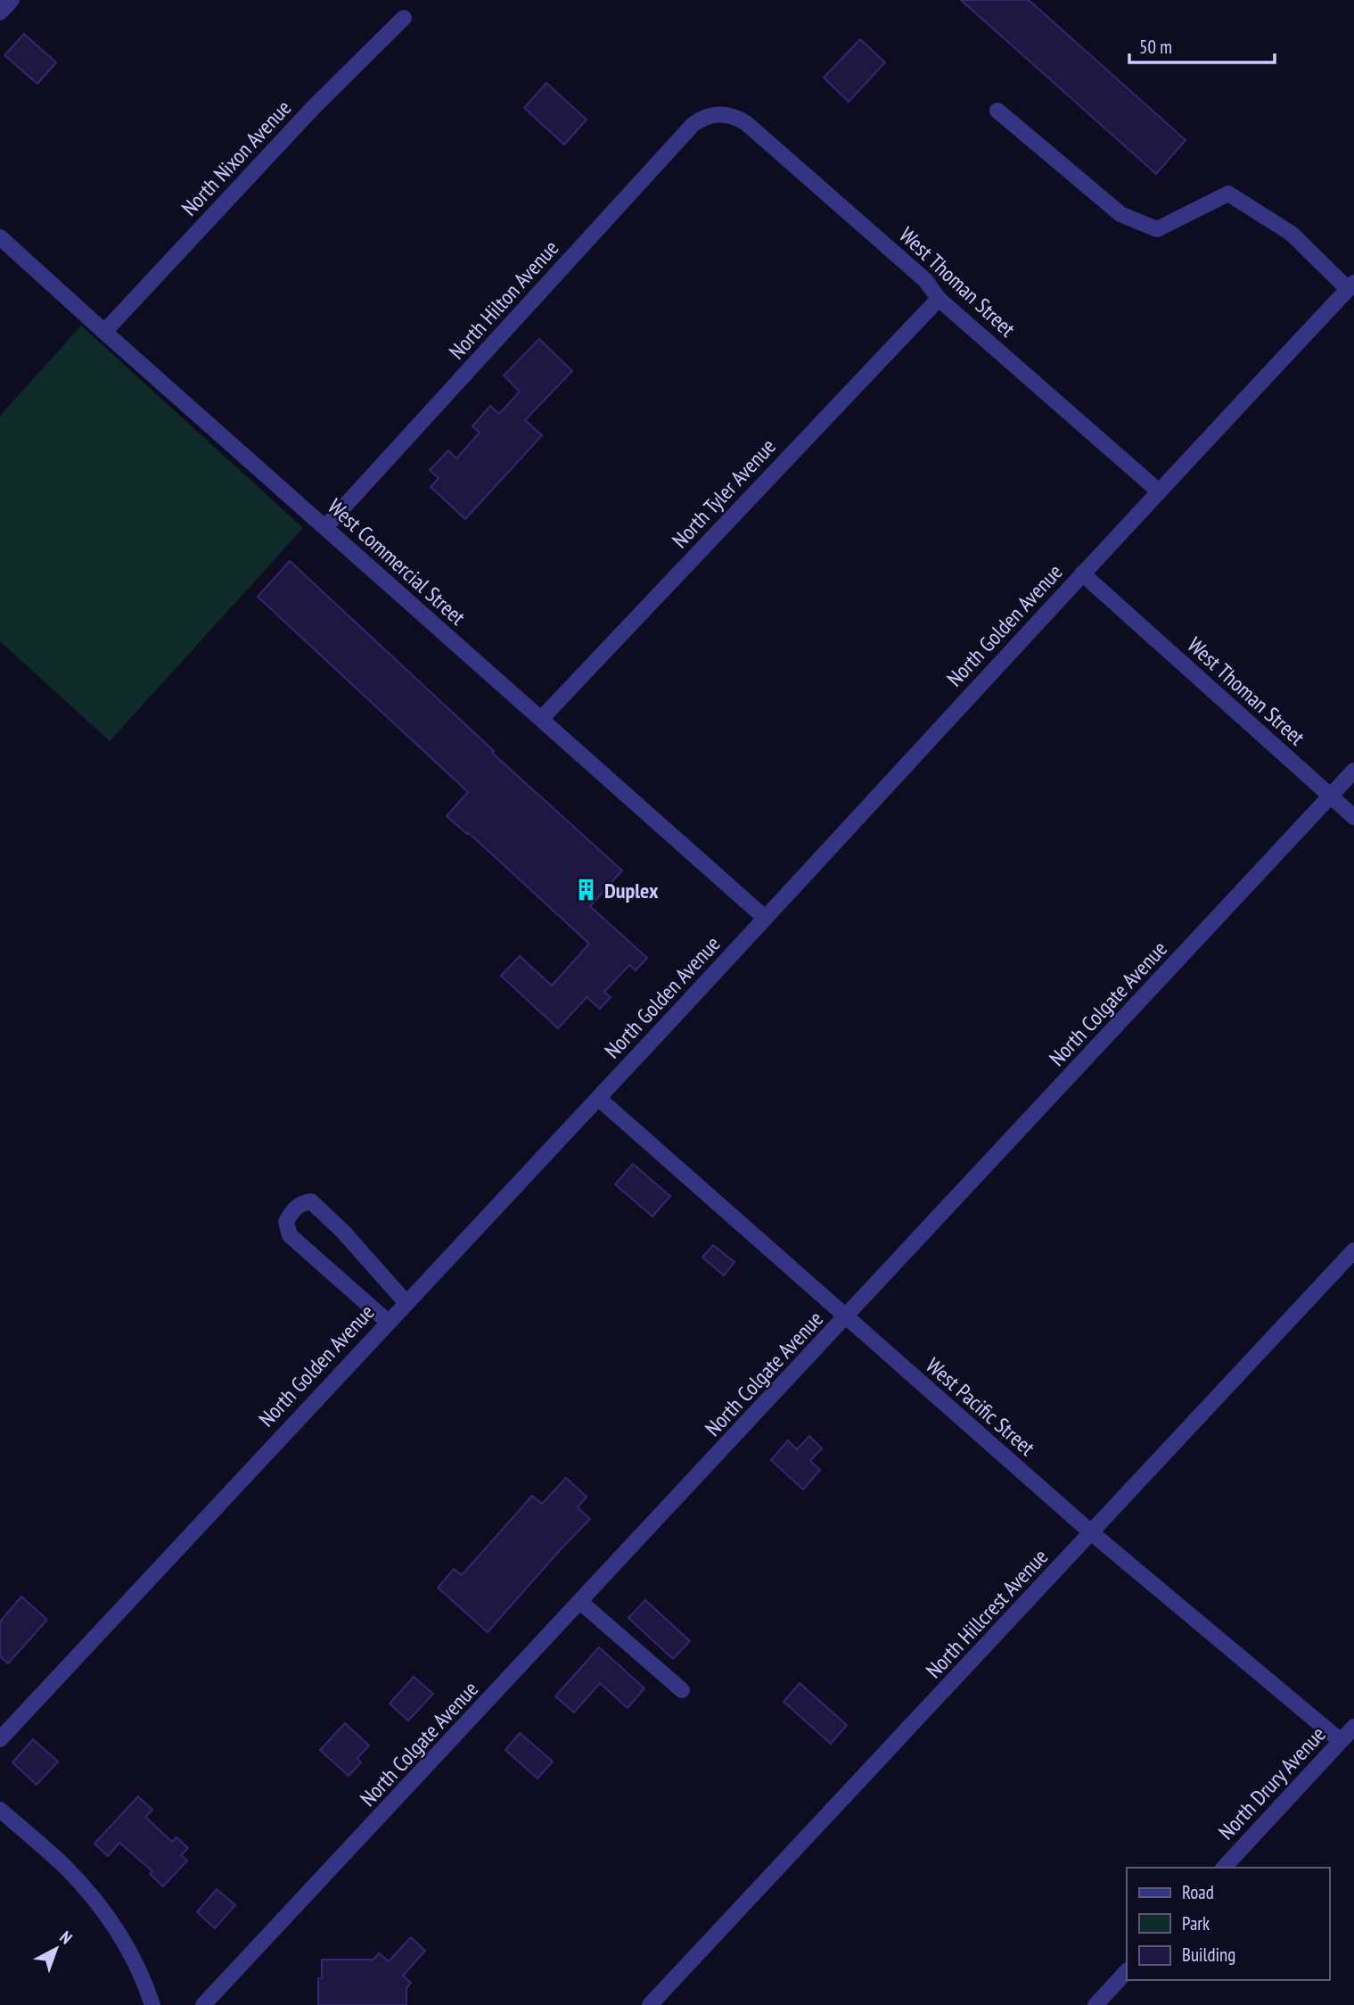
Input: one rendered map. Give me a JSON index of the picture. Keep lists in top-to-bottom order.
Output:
{
  "streets": {
    "street": [
      "North Nixon Avenue",
      "West Thoman Street",
      "North Hilton Avenue",
      "North Tyler Avenue",
      "West Commercial Street",
      "North Golden Avenue",
      "North Colgate Avenue",
      "West Pacific Street",
      "North Hillcrest Avenue",
      "North Drury Avenue"
    ]
  },
  "crossings": [
    ["North Nixon Avenue", "West Commercial Street"],
    ["West Thoman Street", "North Hilton Avenue"],
    ["West Thoman Street", "North Tyler Avenue"],
    ["West Thoman Street", "North Golden Avenue"],
    ["West Thoman Street", "North Colgate Avenue"],
    ["North Hilton Avenue", "West Commercial Street"],
    ["North Tyler Avenue", "West Commercial Street"],
    ["West Commercial Street", "North Golden Avenue"],
    ["North Golden Avenue", "West Pacific Street"],
    ["North Colgate Avenue", "West Pacific Street"],
    ["West Pacific Street", "North Hillcrest Avenue"],
    ["West Pacific Street", "North Drury Avenue"]
  ],
  "places": {
    "building": ["Duplex"]
  },
  "legend": ["Road", "Park", "Building"],
  "scale_bar": "50 m",
  "north": "top right"
}
